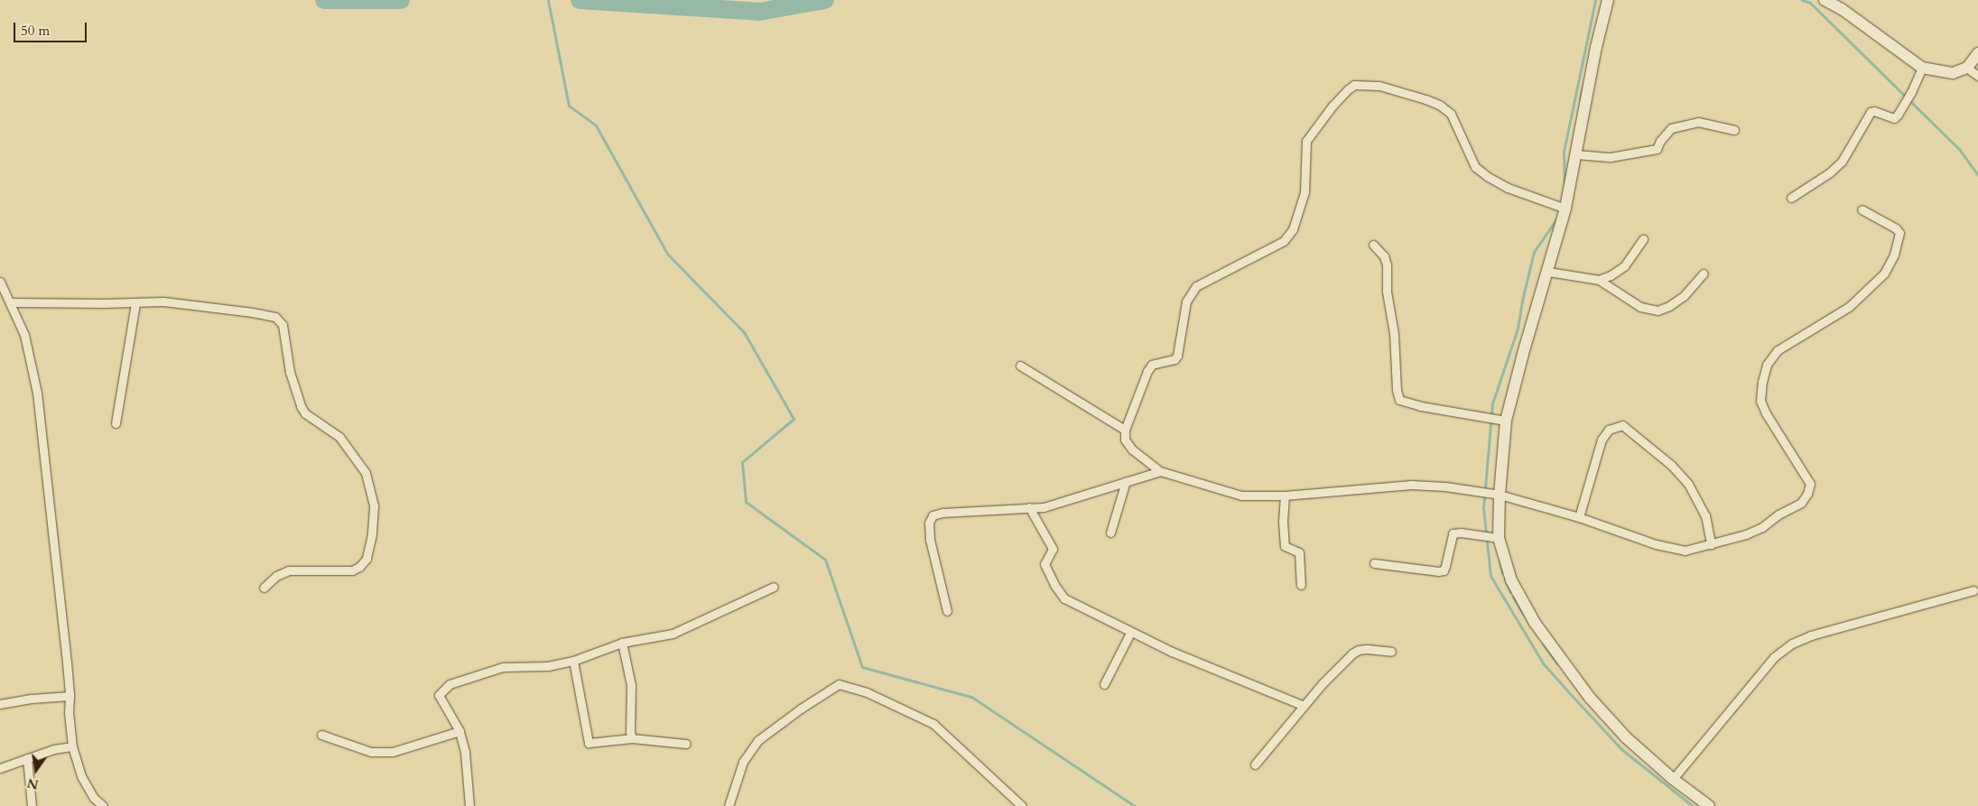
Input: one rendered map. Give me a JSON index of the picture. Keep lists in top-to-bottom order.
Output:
{
  "scale_bar": "50 m",
  "north": "bottom"
}
